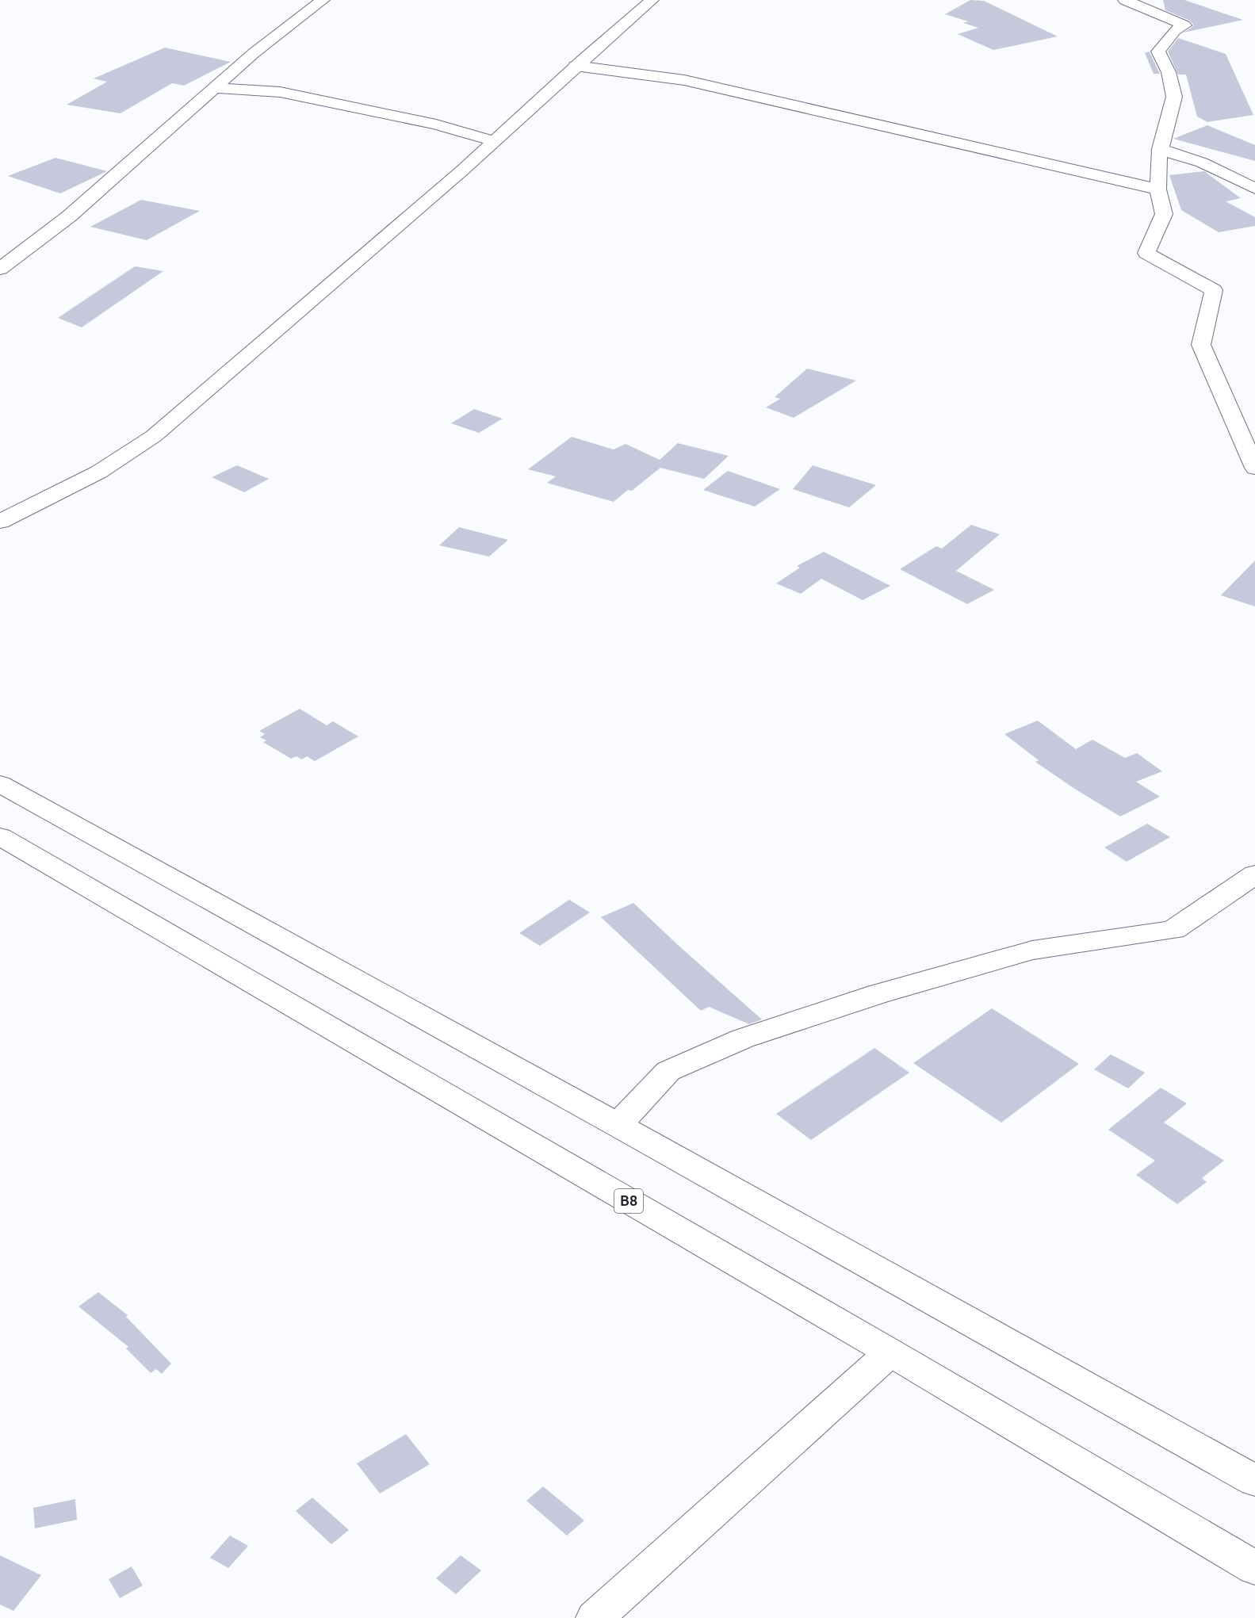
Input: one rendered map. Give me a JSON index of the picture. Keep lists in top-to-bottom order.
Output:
{
  "streets": {
    "main road": ["B8"]
  }
}
